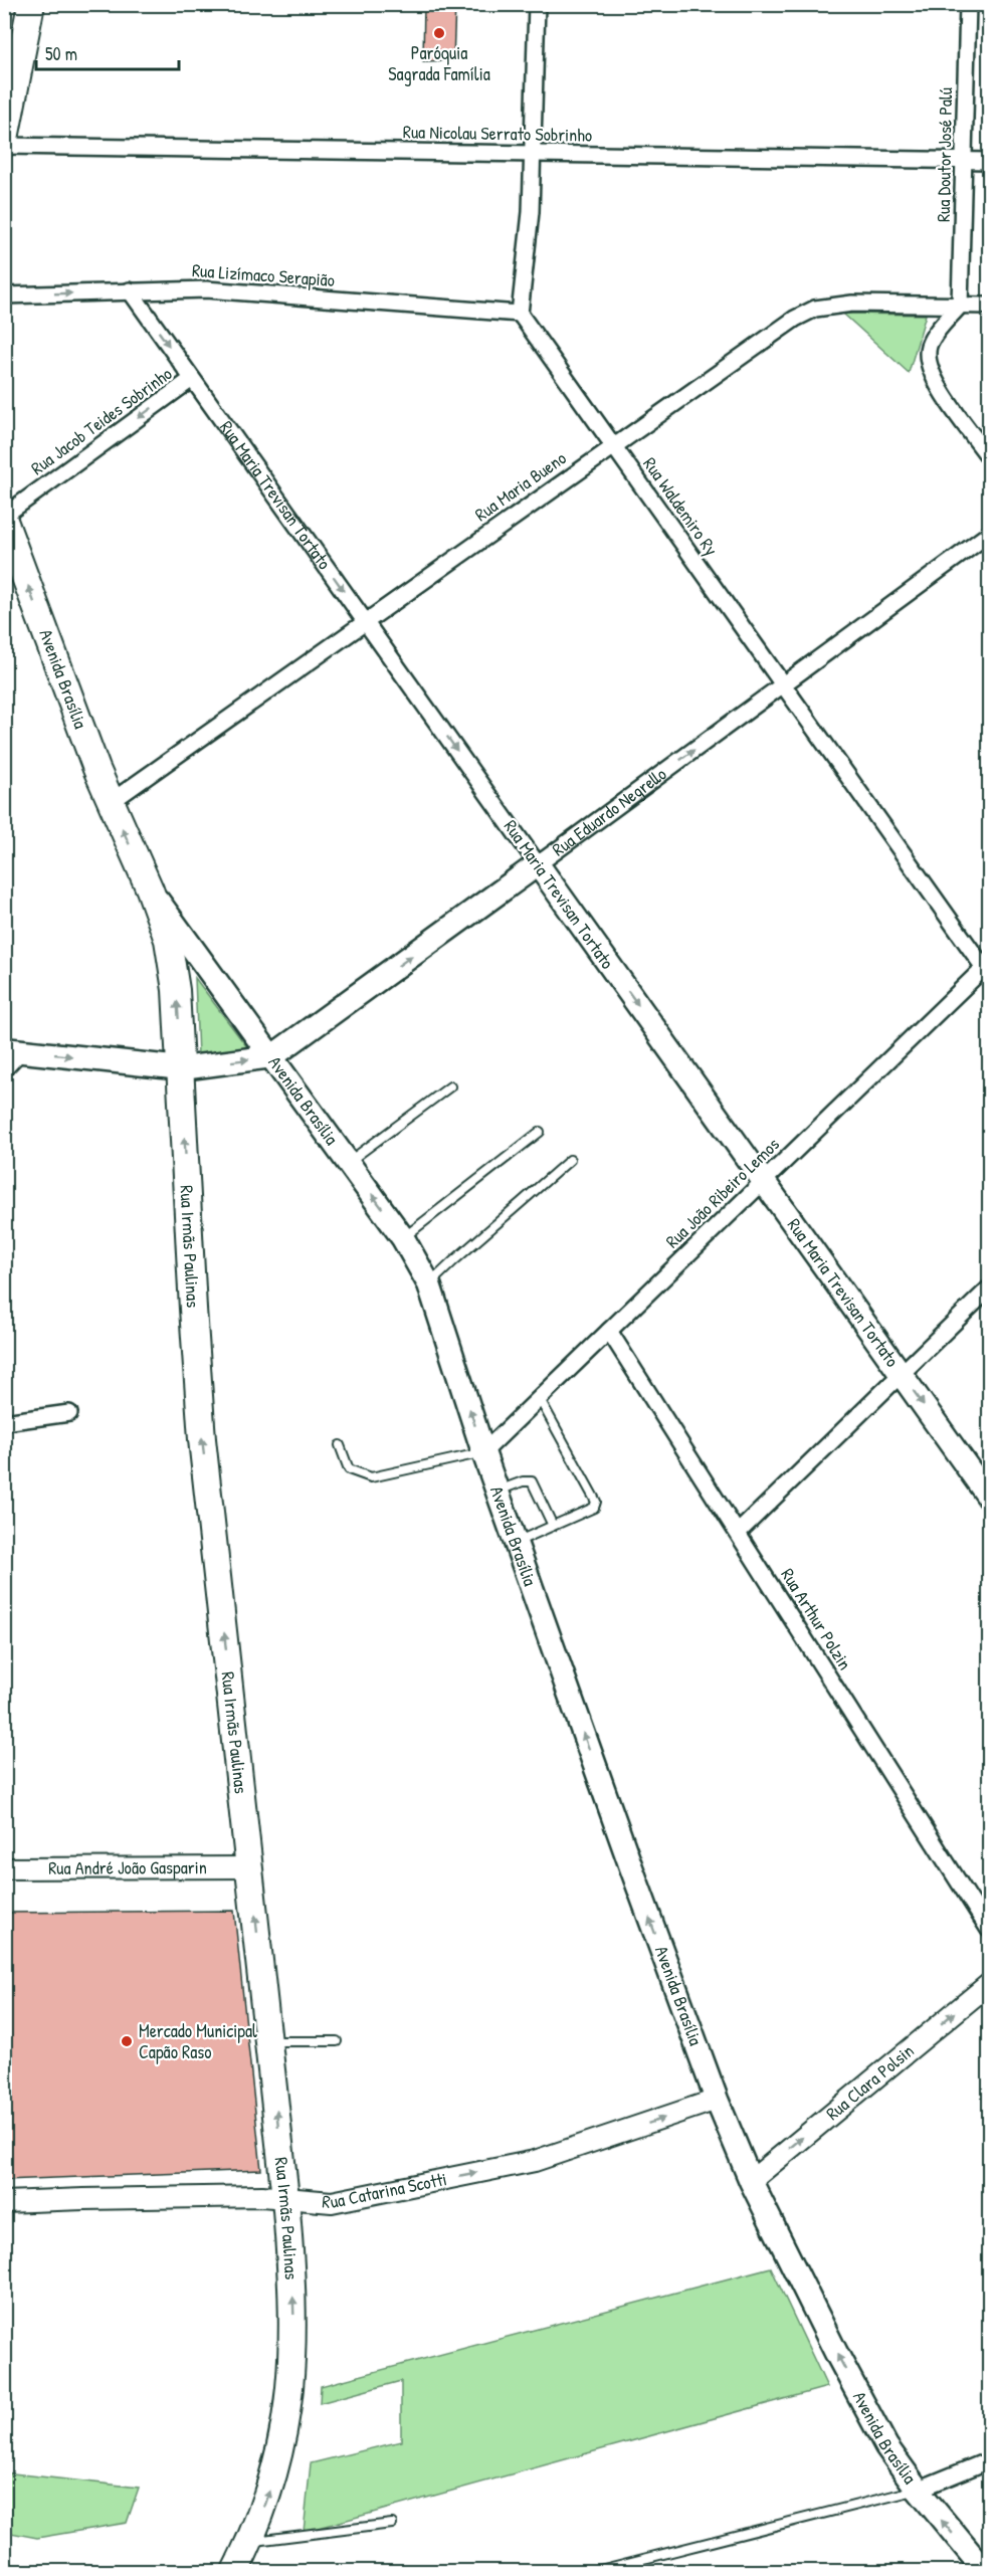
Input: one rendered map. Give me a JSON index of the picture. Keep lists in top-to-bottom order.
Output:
{
  "streets": {
    "main road": [
      "Rua Maria Trevisan Tortato",
      "Avenida Brasília",
      "Rua Eduardo Negrello",
      "Rua Irmãs Paulinas"
    ],
    "street": [
      "Rua Nicolau Serrato Sobrinho",
      "Rua Doutor José Palú",
      "Rua Lizímaco Serapião",
      "Rua Jacob Teides Sobrinho",
      "Rua Maria Bueno",
      "Rua Waldemiro Ry",
      "Rua João Ribeiro Lemos",
      "Rua Arthur Polzin",
      "Rua André João Gasparin",
      "Rua Clara Polsin",
      "Rua Catarina Scotti"
    ]
  },
  "crossings": [
    ["Rua Nicolau Serrato Sobrinho", "Rua Doutor José Palú"],
    ["Rua Doutor José Palú", "Rua Maria Bueno"],
    ["Rua Lizímaco Serapião", "Rua Maria Trevisan Tortato"],
    ["Rua Lizímaco Serapião", "Rua Waldemiro Ry"],
    ["Rua Jacob Teides Sobrinho", "Rua Maria Trevisan Tortato"],
    ["Rua Maria Bueno", "Rua Maria Trevisan Tortato"],
    ["Rua Maria Bueno", "Rua Waldemiro Ry"],
    ["Rua Maria Bueno", "Avenida Brasília"],
    ["Rua Maria Trevisan Tortato", "Rua Eduardo Negrello"],
    ["Rua Maria Trevisan Tortato", "Rua João Ribeiro Lemos"],
    ["Rua Waldemiro Ry", "Rua Eduardo Negrello"],
    ["Rua Waldemiro Ry", "Rua João Ribeiro Lemos"],
    ["Avenida Brasília", "Rua Eduardo Negrello"],
    ["Avenida Brasília", "Rua João Ribeiro Lemos"],
    ["Avenida Brasília", "Rua Irmãs Paulinas"],
    ["Avenida Brasília", "Rua Clara Polsin"],
    ["Avenida Brasília", "Rua Catarina Scotti"],
    ["Rua Eduardo Negrello", "Rua Irmãs Paulinas"],
    ["Rua João Ribeiro Lemos", "Rua Arthur Polzin"],
    ["Rua Irmãs Paulinas", "Rua André João Gasparin"],
    ["Rua Irmãs Paulinas", "Rua Catarina Scotti"]
  ],
  "one_way": [
    "Rua Jacob Teides Sobrinho",
    "Rua Maria Trevisan Tortato",
    "Avenida Brasília",
    "Rua Eduardo Negrello",
    "Rua Irmãs Paulinas",
    "Rua Clara Polsin",
    "Rua Catarina Scotti"
  ],
  "places": ["Paróquia Sagrada Família", "Mercado Municipal Capão Raso"],
  "scale_bar": "50 m"
}
